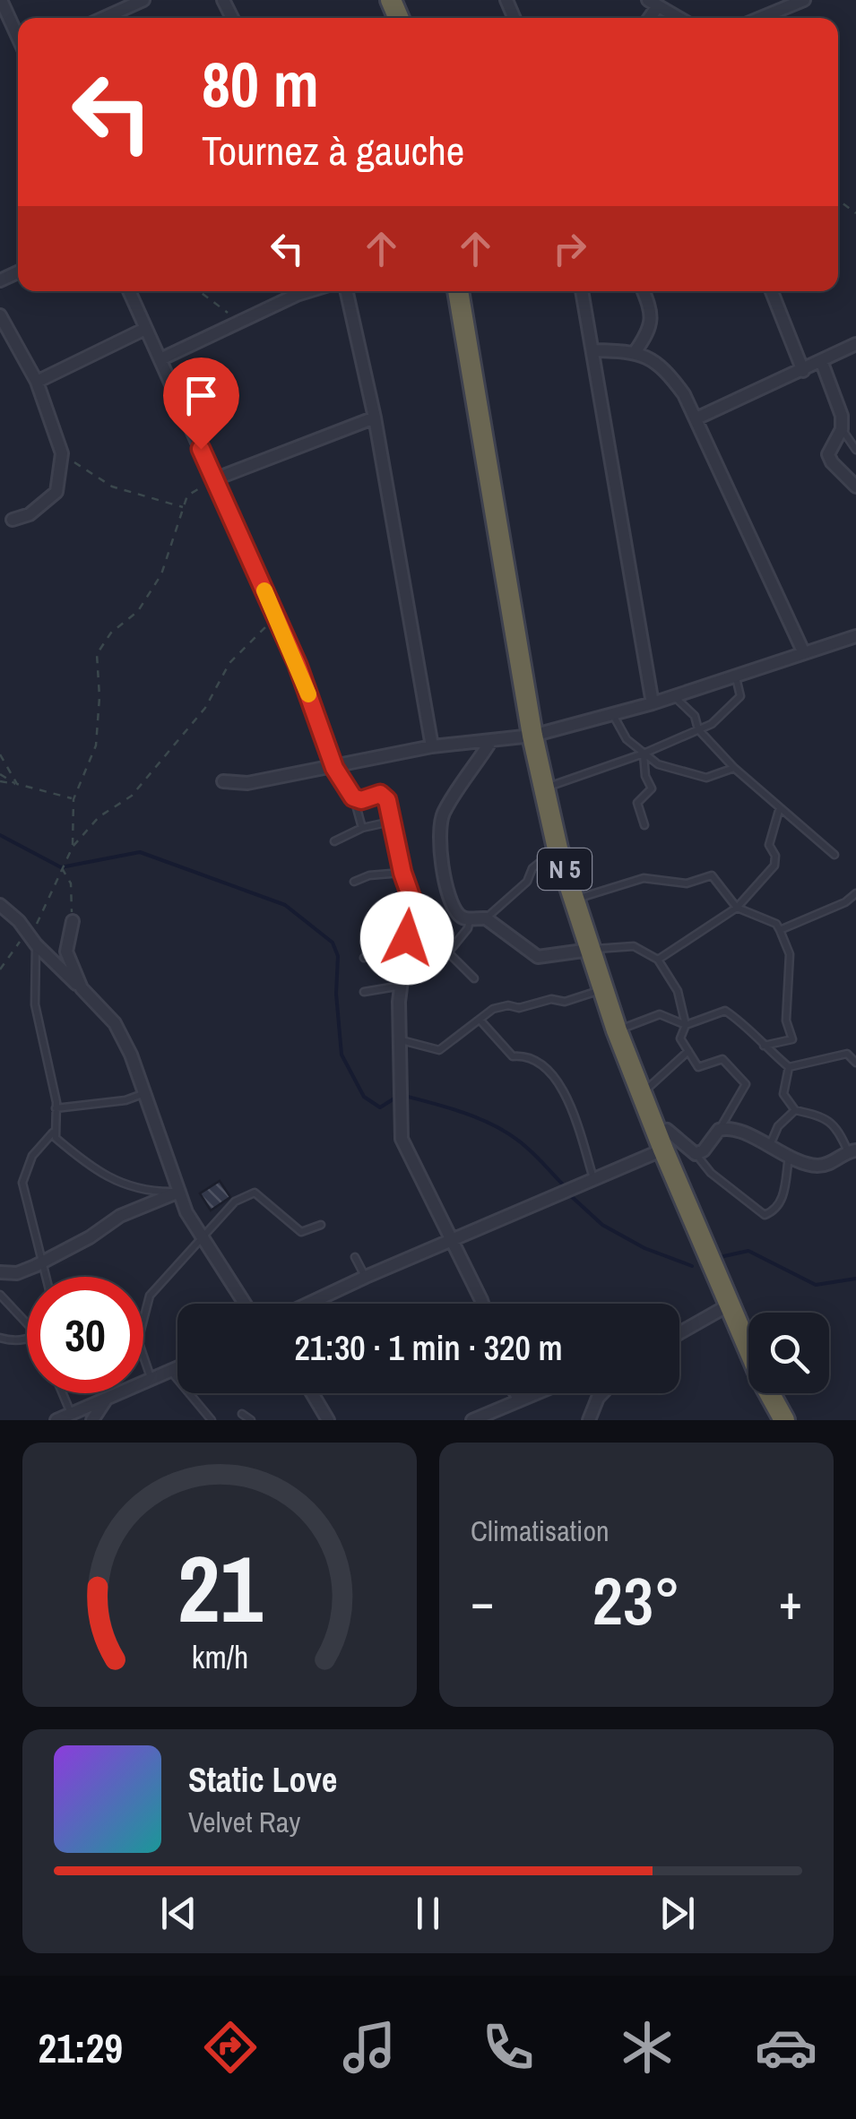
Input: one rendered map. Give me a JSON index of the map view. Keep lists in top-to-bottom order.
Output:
{
  "streets": {
    "highway": ["N 5"]
  },
  "page": {
    "turn": ["80 m", "Tournez à gauche"],
    "limit": "30",
    "trip": "21:30 · 1 min · 320 m",
    "tile": "Climatisation",
    "heat": ["−", "23°", "+"],
    "song": ["Static Love", "Velvet Ray"],
    "tabs": "21:29",
    "gauge": ["21", "km/h"]
  }
}
